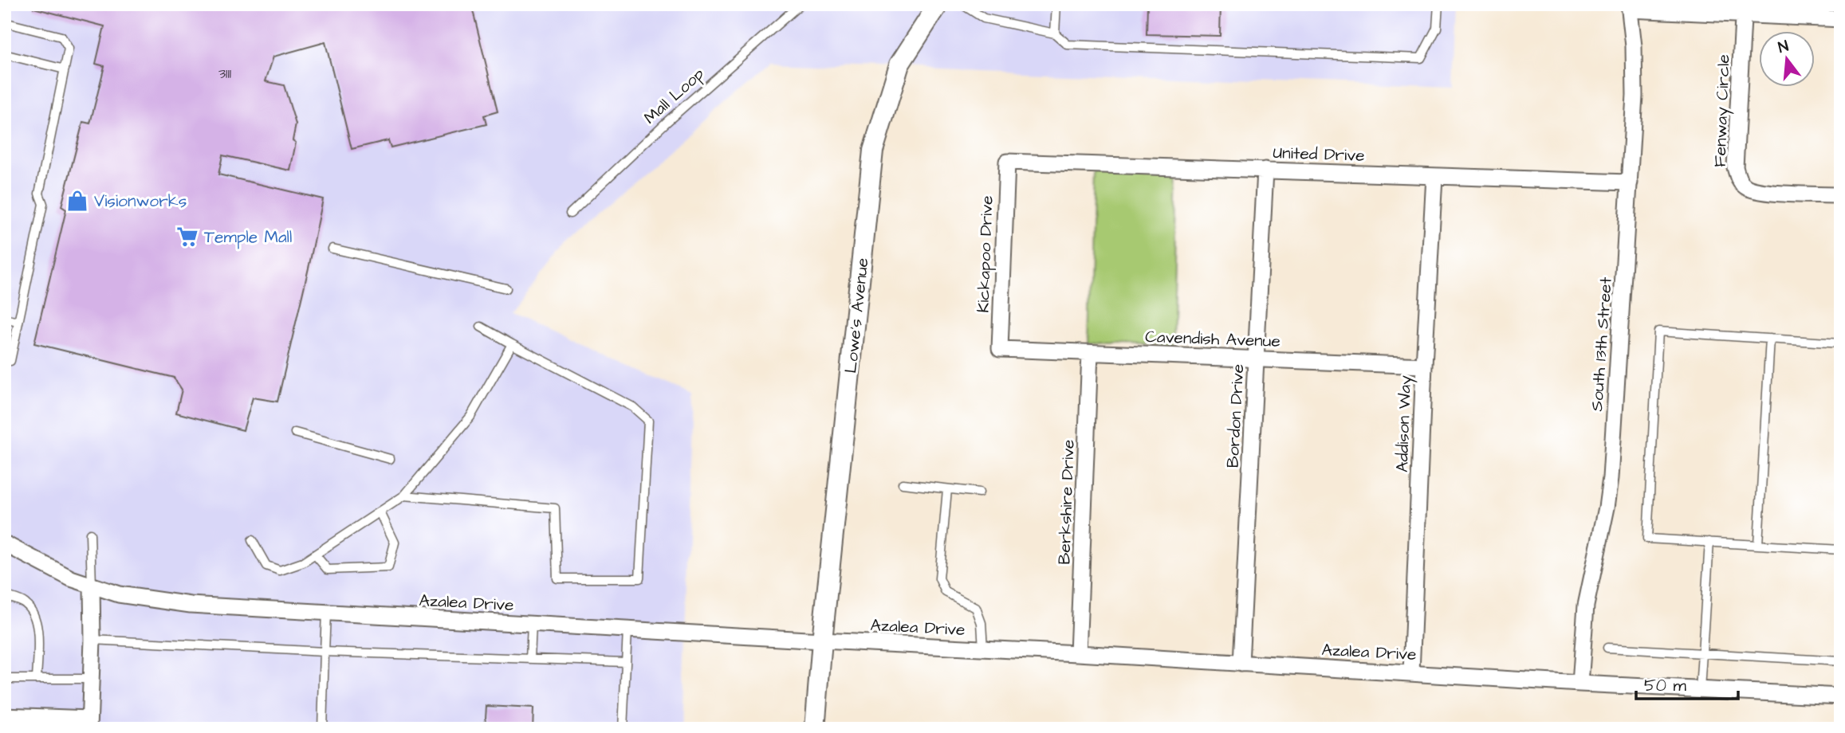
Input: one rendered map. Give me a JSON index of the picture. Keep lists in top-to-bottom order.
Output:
{
  "streets": {
    "street": [
      "Fenway Circle",
      "United Drive",
      "Kickapoo Drive",
      "Lowe's Avenue",
      "Cavendish Avenue",
      "South 13th Street",
      "Bordon Drive",
      "Addison Way",
      "Berkshire Drive",
      "Azalea Drive"
    ],
    "lane": ["Mall Loop"]
  },
  "crossings": [
    ["United Drive", "Kickapoo Drive"],
    ["United Drive", "South 13th Street"],
    ["United Drive", "Bordon Drive"],
    ["United Drive", "Addison Way"],
    ["Kickapoo Drive", "Cavendish Avenue"],
    ["Lowe's Avenue", "Azalea Drive"],
    ["Cavendish Avenue", "Bordon Drive"],
    ["Cavendish Avenue", "Addison Way"],
    ["Cavendish Avenue", "Berkshire Drive"],
    ["South 13th Street", "Azalea Drive"],
    ["Bordon Drive", "Azalea Drive"],
    ["Addison Way", "Azalea Drive"],
    ["Berkshire Drive", "Azalea Drive"]
  ],
  "places": {
    "shop": ["Visionworks"],
    "supermarket": ["Temple Mall"]
  },
  "house_numbers": ["3111"],
  "scale_bar": "50 m",
  "north": "top"
}
